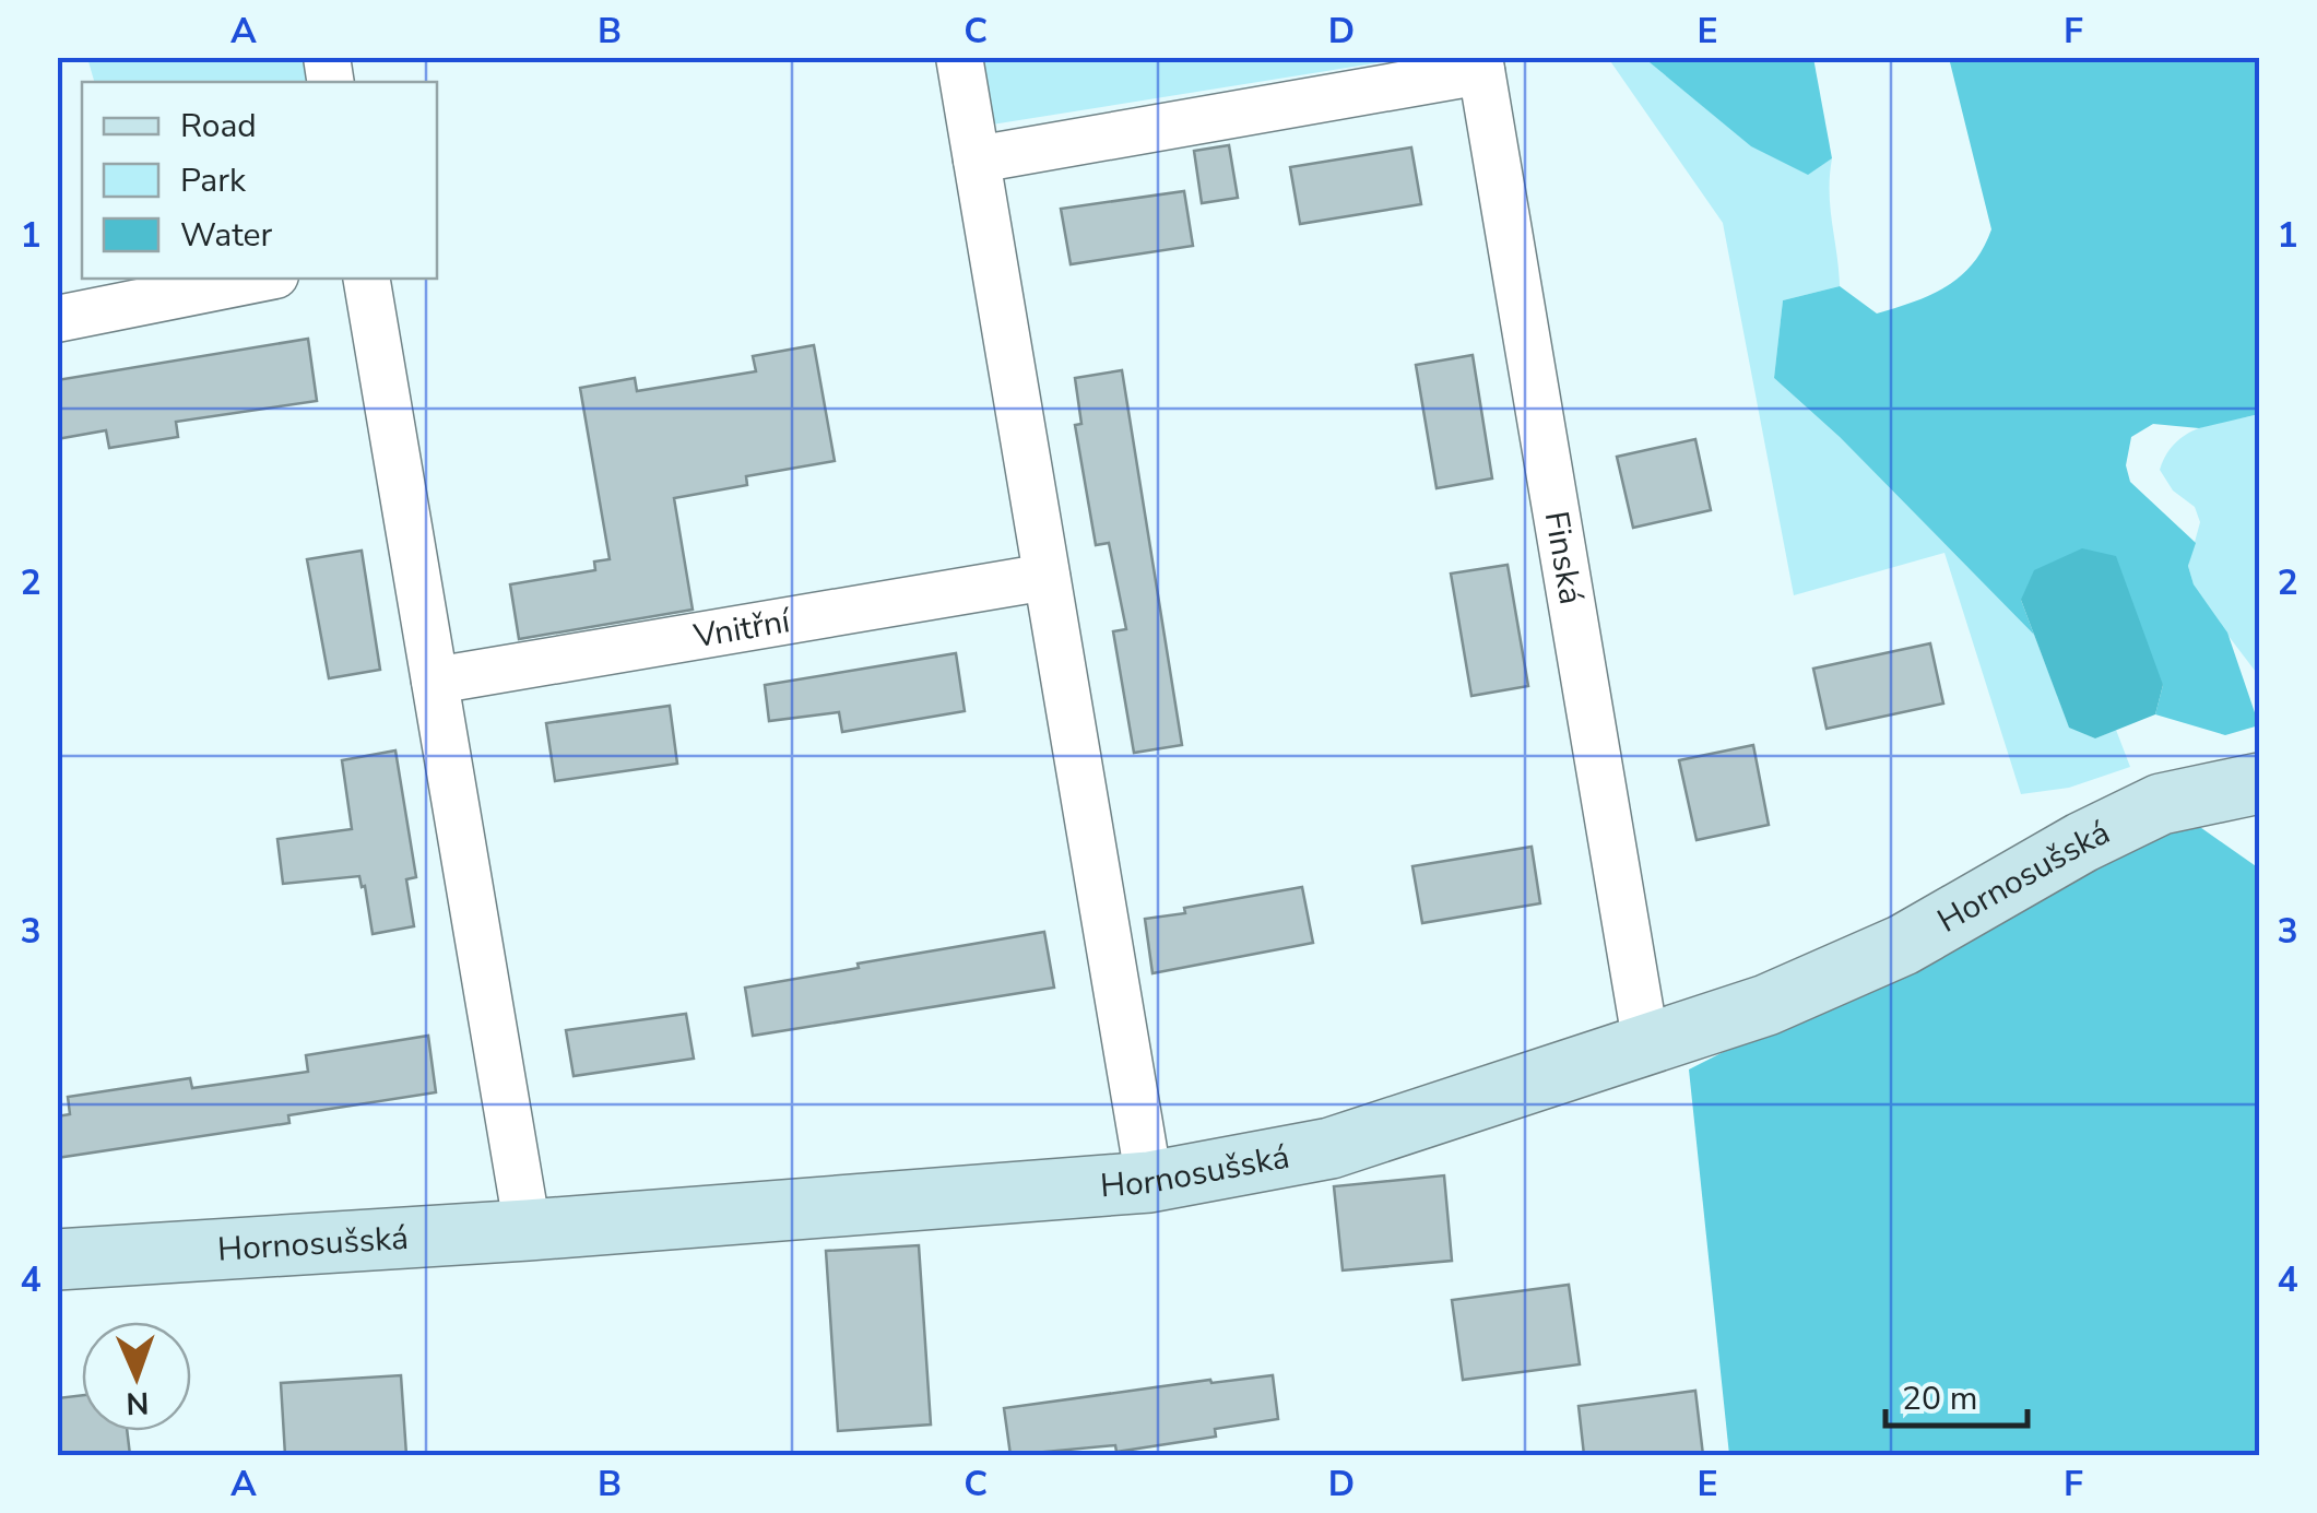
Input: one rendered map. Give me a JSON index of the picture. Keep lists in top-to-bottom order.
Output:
{
  "streets": {
    "street": ["Finská", "Vnitřní", "Hornosušská"]
  },
  "crossings": [
    ["Finská", "Hornosušská"]
  ],
  "legend": ["Road", "Park", "Water"],
  "scale_bar": "20 m",
  "north": "bottom",
  "grid": {
    "columns": [
      "A",
      "B",
      "C",
      "D",
      "E",
      "F"
    ],
    "rows": [
      "1",
      "2",
      "3",
      "4"
    ]
  }
}
